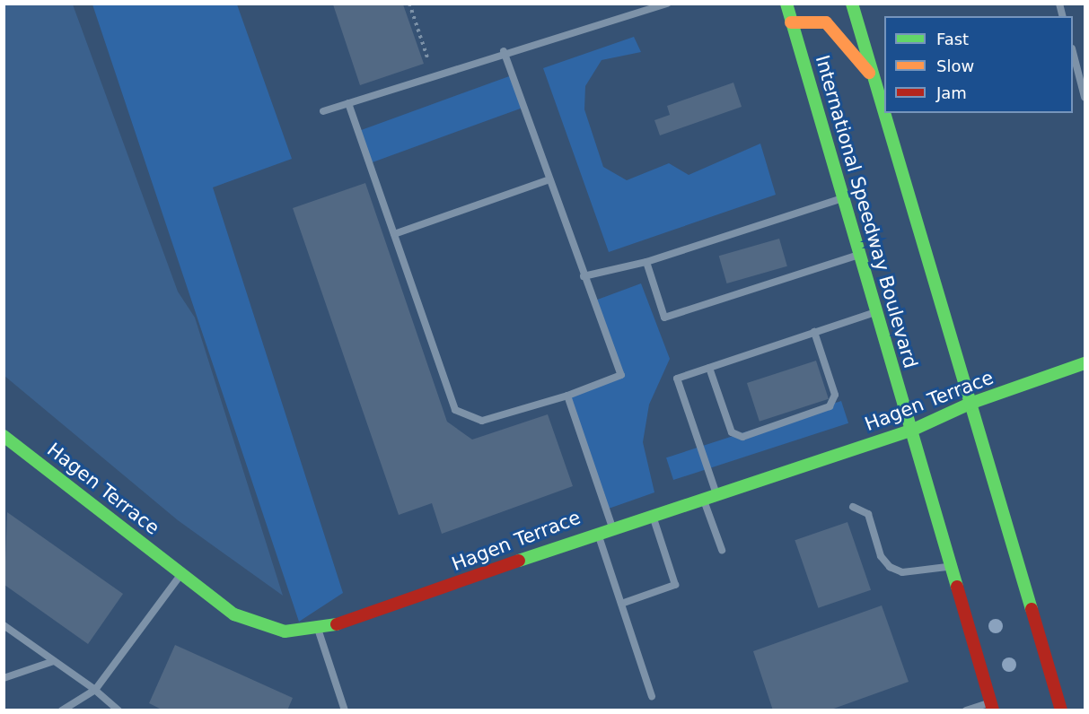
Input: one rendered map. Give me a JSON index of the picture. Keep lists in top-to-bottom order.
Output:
{
  "streets": {
    "main road": ["International Speedway Boulevard", "Hagen Terrace"]
  },
  "crossings": [
    ["International Speedway Boulevard", "Hagen Terrace"]
  ],
  "legend": ["Fast", "Slow", "Jam"]
}
